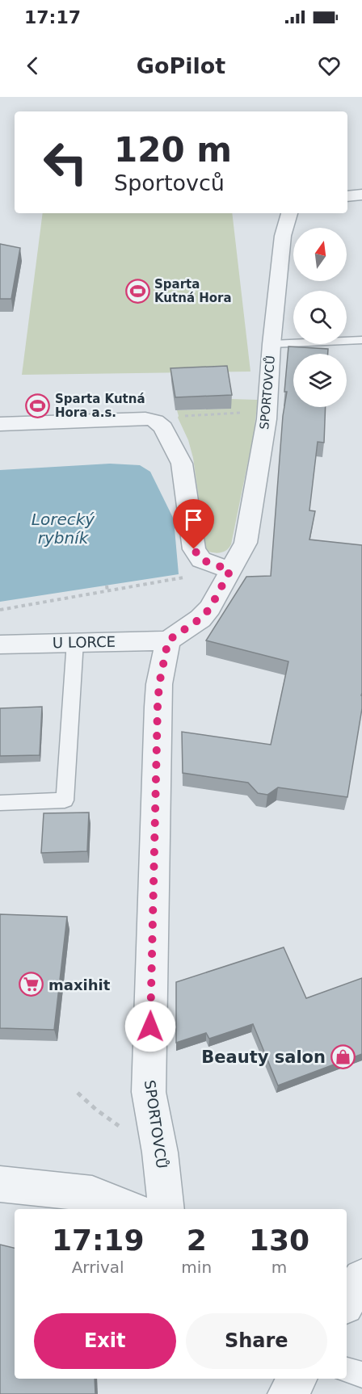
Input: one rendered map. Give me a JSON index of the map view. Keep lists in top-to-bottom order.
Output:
{
  "streets": {
    "street": ["SPORTOVCŮ", "U LORCE"]
  },
  "crossings": [
    ["SPORTOVCŮ", "U LORCE"]
  ],
  "water": ["Lorecký rybník"],
  "places": {
    "sports": ["Sparta Kutná Hora", "Sparta Kutná Hora a.s."],
    "supermarket": ["maxihit"],
    "shop": ["Beauty salon"]
  },
  "north": "top",
  "page": {
    "status": "17:17",
    "header": "GoPilot",
    "turn": ["120 m", "Sportovců"],
    "eta": [
      "17:19",
      "Arrival",
      "2",
      "min",
      "130",
      "m"
    ],
    "buttons": ["Exit", "Share"]
  }
}
